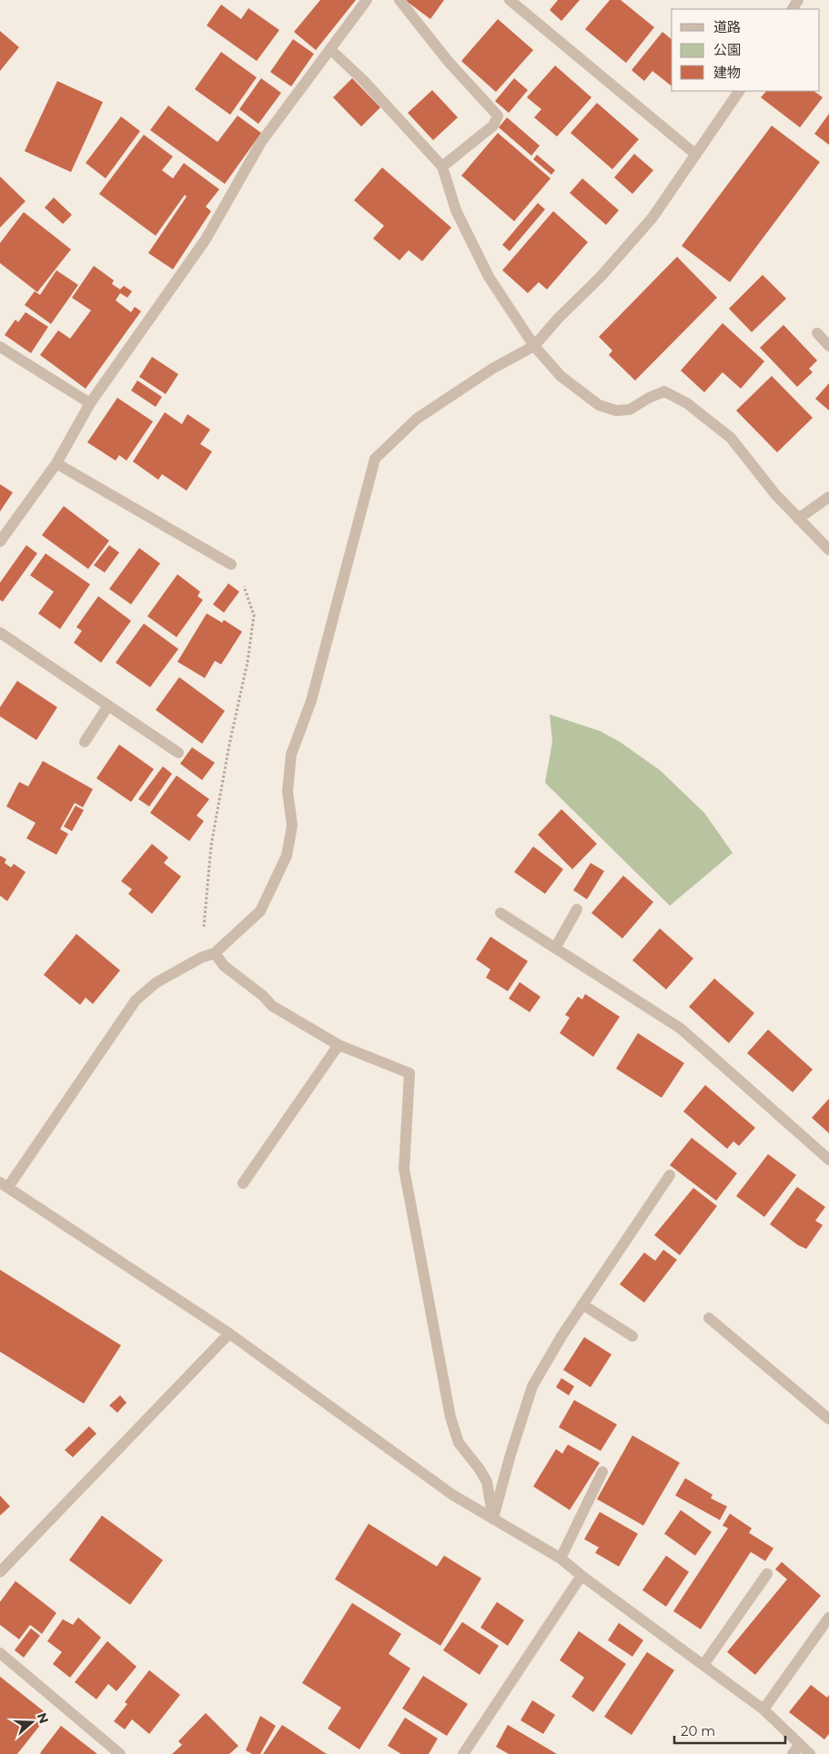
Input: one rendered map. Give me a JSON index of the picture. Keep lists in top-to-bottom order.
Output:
{
  "legend": ["道路", "公園", "建物"],
  "scale_bar": "20 m",
  "north": "right"
}
